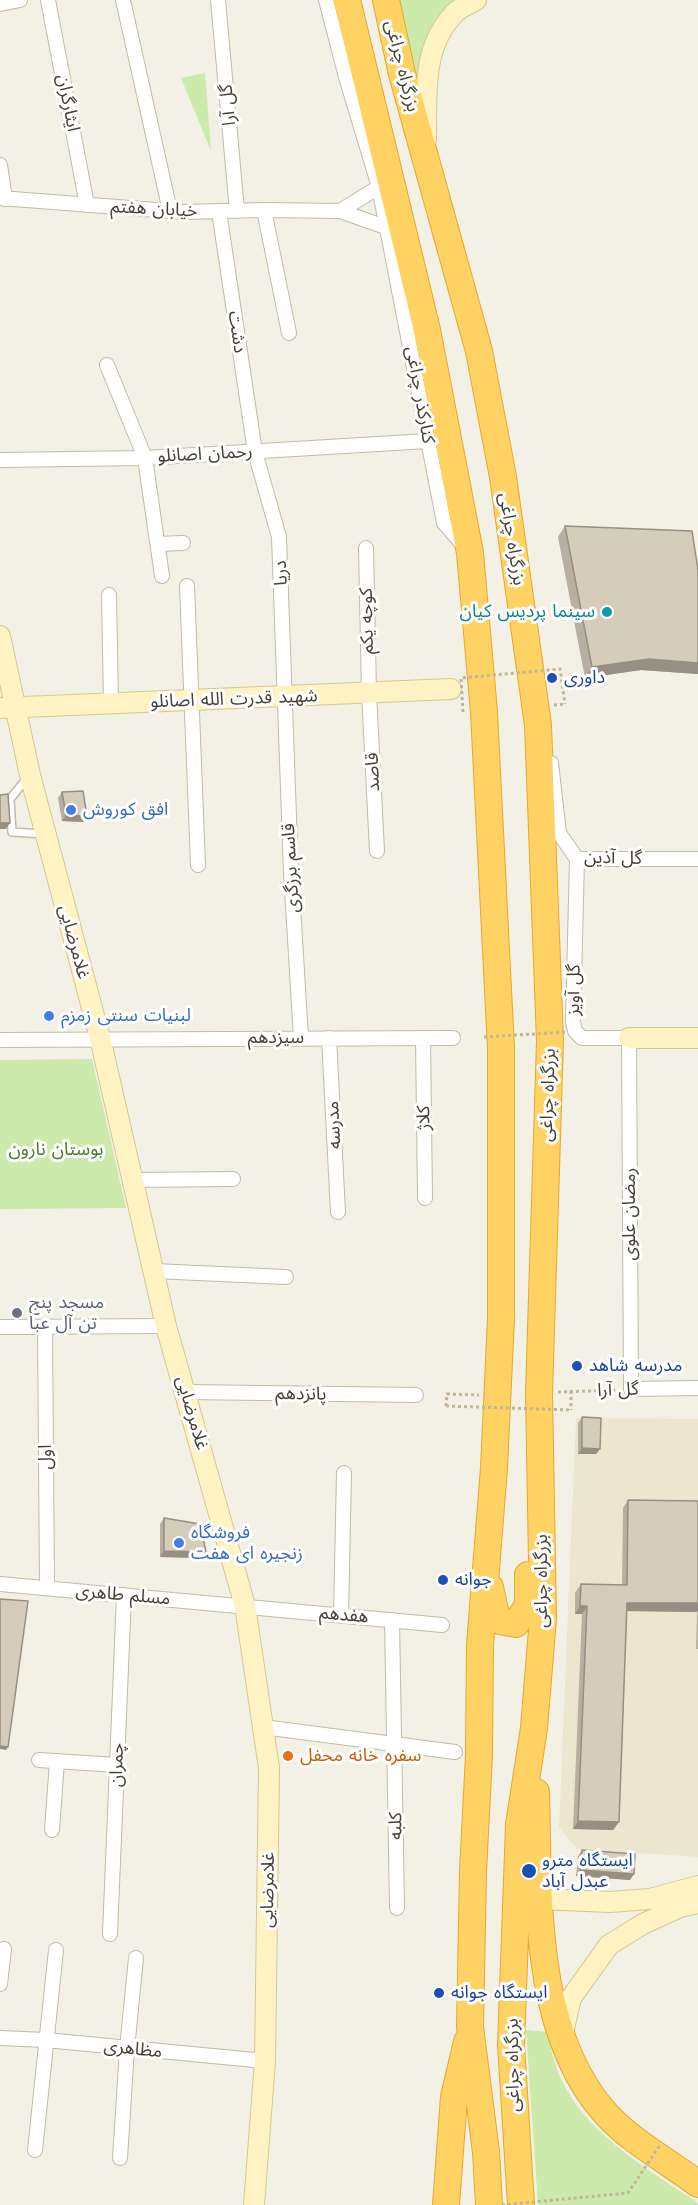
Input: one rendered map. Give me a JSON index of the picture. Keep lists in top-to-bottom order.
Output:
{
  "streets": {
    "highway": ["بزرگراه چراغی"],
    "main road": ["شهید قدرت الله اصانلو", "غلامرضایی", "گل آویز"],
    "street": [
      "ایثارگران",
      "گل آرا",
      "خیابان هفتم",
      "دشت",
      "کنارکذر چراغی",
      "رحمان اصانلو",
      "دریا",
      "کوچه یکم",
      "قاصد",
      "گل آذین",
      "قاسم برزگری",
      "سیزدهم",
      "کلاژ",
      "مدرسه",
      "رمضان علوی",
      "پانزدهم",
      "اول",
      "مسلم طاهری",
      "هفدهم",
      "چمران",
      "کلبه",
      "مظاهری"
    ]
  },
  "crossings": [
    ["بزرگراه چراغی", "گل آرا"],
    ["بزرگراه چراغی", "کنارکذر چراغی"],
    ["بزرگراه چراغی", "گل آذین"],
    ["ایثارگران", "خیابان هفتم"],
    ["گل آرا", "خیابان هفتم"],
    ["گل آرا", "رمضان علوی"],
    ["خیابان هفتم", "دشت"],
    ["دشت", "رحمان اصانلو"],
    ["دشت", "دریا"],
    ["کنارکذر چراغی", "رحمان اصانلو"],
    ["رحمان اصانلو", "دریا"],
    ["دریا", "شهید قدرت الله اصانلو"],
    ["دریا", "قاسم برزگری"],
    ["کوچه یکم", "شهید قدرت الله اصانلو"],
    ["کوچه یکم", "قاصد"],
    ["شهید قدرت الله اصانلو", "قاصد"],
    ["شهید قدرت الله اصانلو", "قاسم برزگری"],
    ["شهید قدرت الله اصانلو", "غلامرضایی"],
    ["گل آذین", "گل آویز"],
    ["قاسم برزگری", "سیزدهم"],
    ["غلامرضایی", "سیزدهم"],
    ["غلامرضایی", "پانزدهم"],
    ["غلامرضایی", "مسلم طاهری"],
    ["غلامرضایی", "هفدهم"],
    ["غلامرضایی", "مظاهری"],
    ["گل آویز", "رمضان علوی"],
    ["سیزدهم", "کلاژ"],
    ["سیزدهم", "مدرسه"],
    ["اول", "مسلم طاهری"],
    ["مسلم طاهری", "هفدهم"],
    ["مسلم طاهری", "چمران"],
    ["هفدهم", "کلبه"]
  ],
  "parks": ["بوستان نارون"],
  "places": [
    "سینما پردیس کیان",
    "داوری",
    "افق کوروش",
    "لبنیات سنتی زمزم",
    "مسجد پنج تن آل عبا",
    "مدرسه شاهد",
    "فروشگاه زنجیره ای هفت",
    "جوانه",
    "سفره خانه محفل",
    "ایستگاه مترو عبدل آباد",
    "ایستگاه جوانه"
  ]
}
